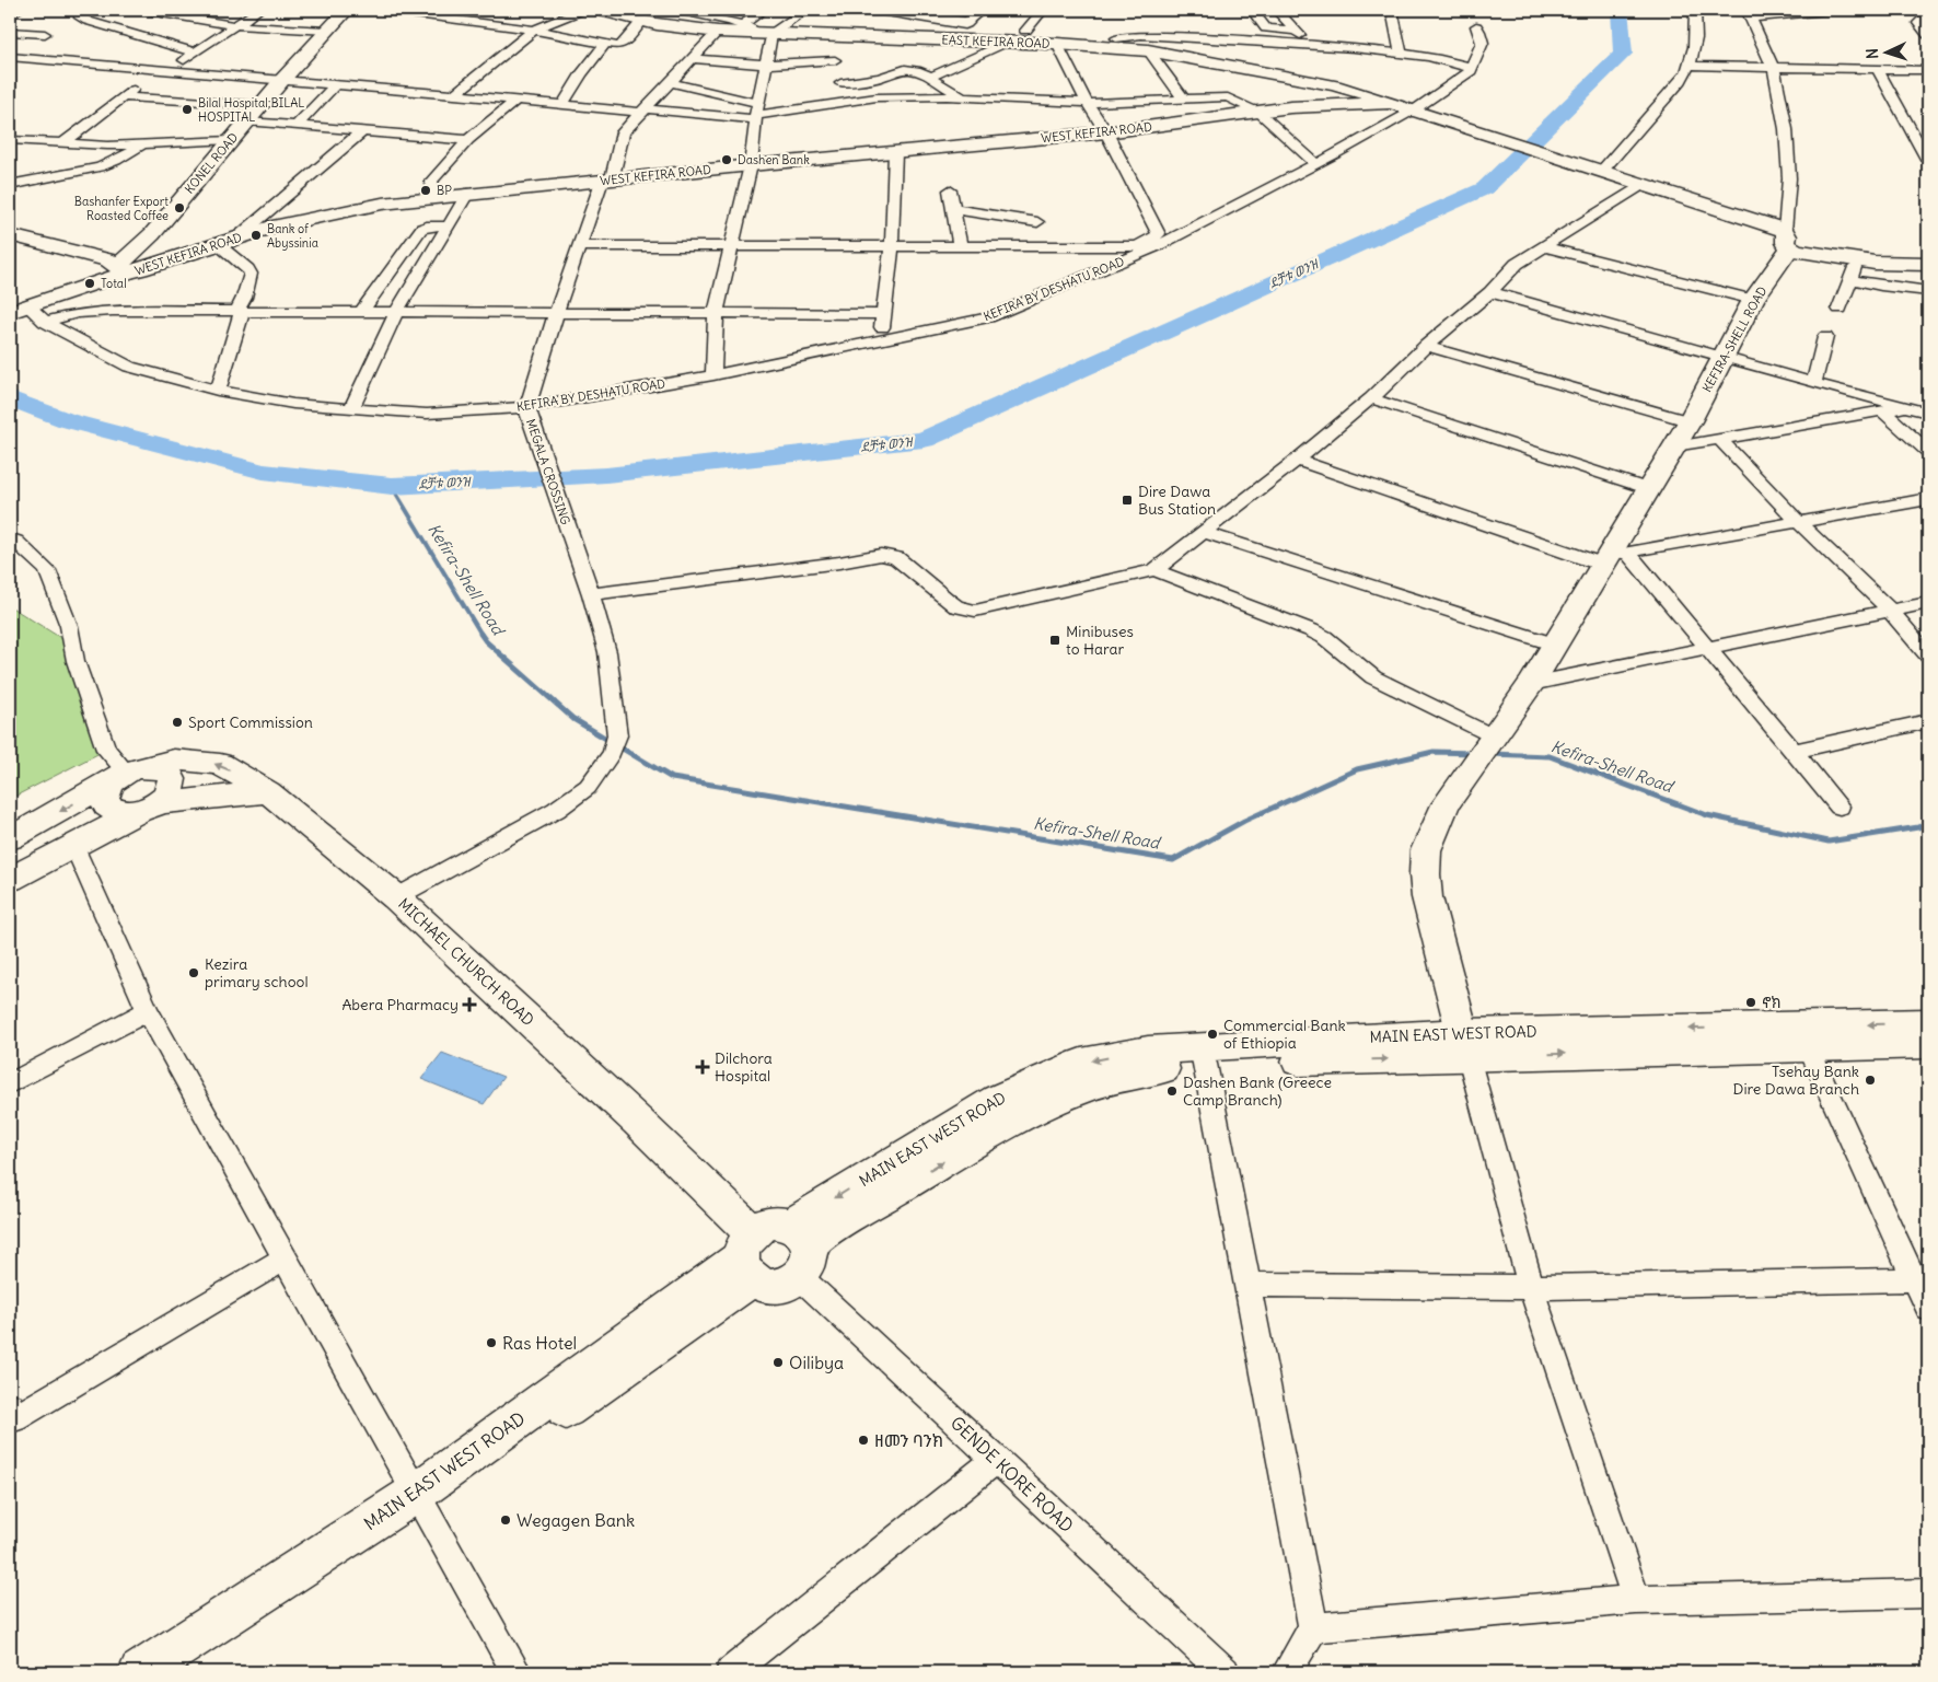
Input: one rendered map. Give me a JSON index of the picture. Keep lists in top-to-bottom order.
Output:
{
  "streets": {
    "main road": [
      "EAST KEFIRA ROAD",
      "WEST KEFIRA ROAD",
      "KONEL ROAD",
      "KEFIRA-SHELL ROAD",
      "MICHAEL CHURCH ROAD",
      "MAIN EAST WEST ROAD"
    ],
    "street": ["KEFIRA BY DESHATU ROAD", "MEGALA CROSSING", "GENDE KORE ROAD"]
  },
  "crossings": [
    ["EAST KEFIRA ROAD", "WEST KEFIRA ROAD"],
    ["WEST KEFIRA ROAD", "KONEL ROAD"],
    ["WEST KEFIRA ROAD", "KEFIRA BY DESHATU ROAD"],
    ["WEST KEFIRA ROAD", "MEGALA CROSSING"],
    ["KEFIRA BY DESHATU ROAD", "MEGALA CROSSING"],
    ["KEFIRA-SHELL ROAD", "MAIN EAST WEST ROAD"],
    ["MEGALA CROSSING", "MICHAEL CHURCH ROAD"],
    ["MICHAEL CHURCH ROAD", "MAIN EAST WEST ROAD"],
    ["MICHAEL CHURCH ROAD", "GENDE KORE ROAD"],
    ["MAIN EAST WEST ROAD", "GENDE KORE ROAD"]
  ],
  "water": ["ደቻቱ ወንዝ", "Kefira-Shell Road"],
  "places": {
    "other": [
      "Bilal Hospital;BILAL HOSPITAL",
      "Dashen Bank",
      "BP",
      "Bashanfer Export Roasted Coffee",
      "Bank of Abyssinia",
      "Total",
      "Sport Commission",
      "Kezira primary school",
      "ኖክ",
      "Commercial Bank of Ethiopia",
      "Tsehay Bank Dire Dawa Branch",
      "Dashen Bank (Greece Camp Branch)",
      "Ras Hotel",
      "Oilibya",
      "ዘመን ባንክ",
      "Wegagen Bank"
    ],
    "transit": ["Dire Dawa Bus Station", "Minibuses to Harar"],
    "health": ["Abera Pharmacy", "Dilchora Hospital"]
  },
  "north": "left"
}
